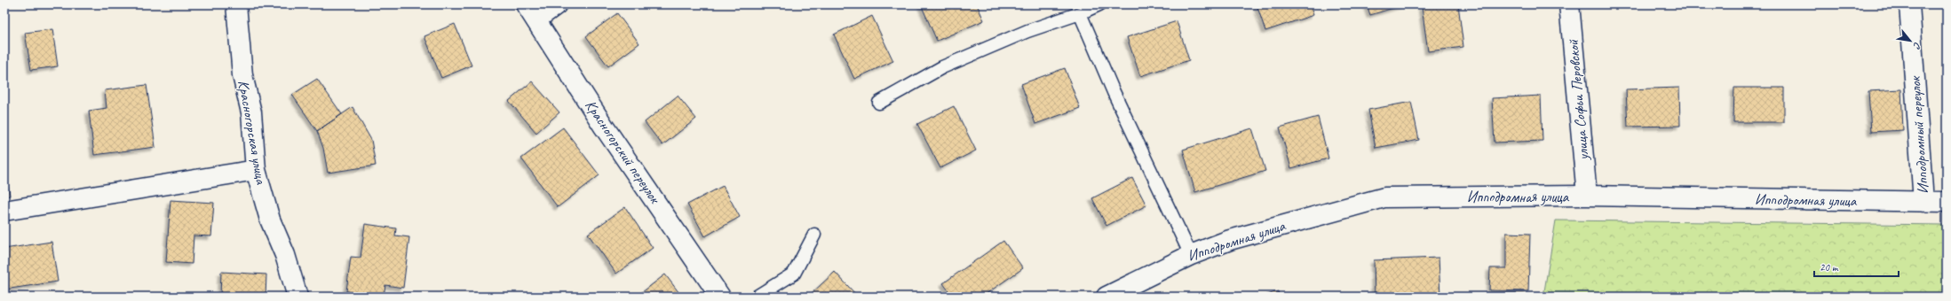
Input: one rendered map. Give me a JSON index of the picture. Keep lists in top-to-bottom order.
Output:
{
  "streets": {
    "street": [
      "улица Софьи Перовской",
      "Красногорская улица",
      "Ипподромный переулок",
      "Красногорский переулок",
      "Ипподромная улица"
    ]
  },
  "crossings": [
    ["улица Софьи Перовской", "Ипподромная улица"],
    ["Ипподромный переулок", "Ипподромная улица"]
  ],
  "scale_bar": "20 m",
  "north": "bottom right"
}
